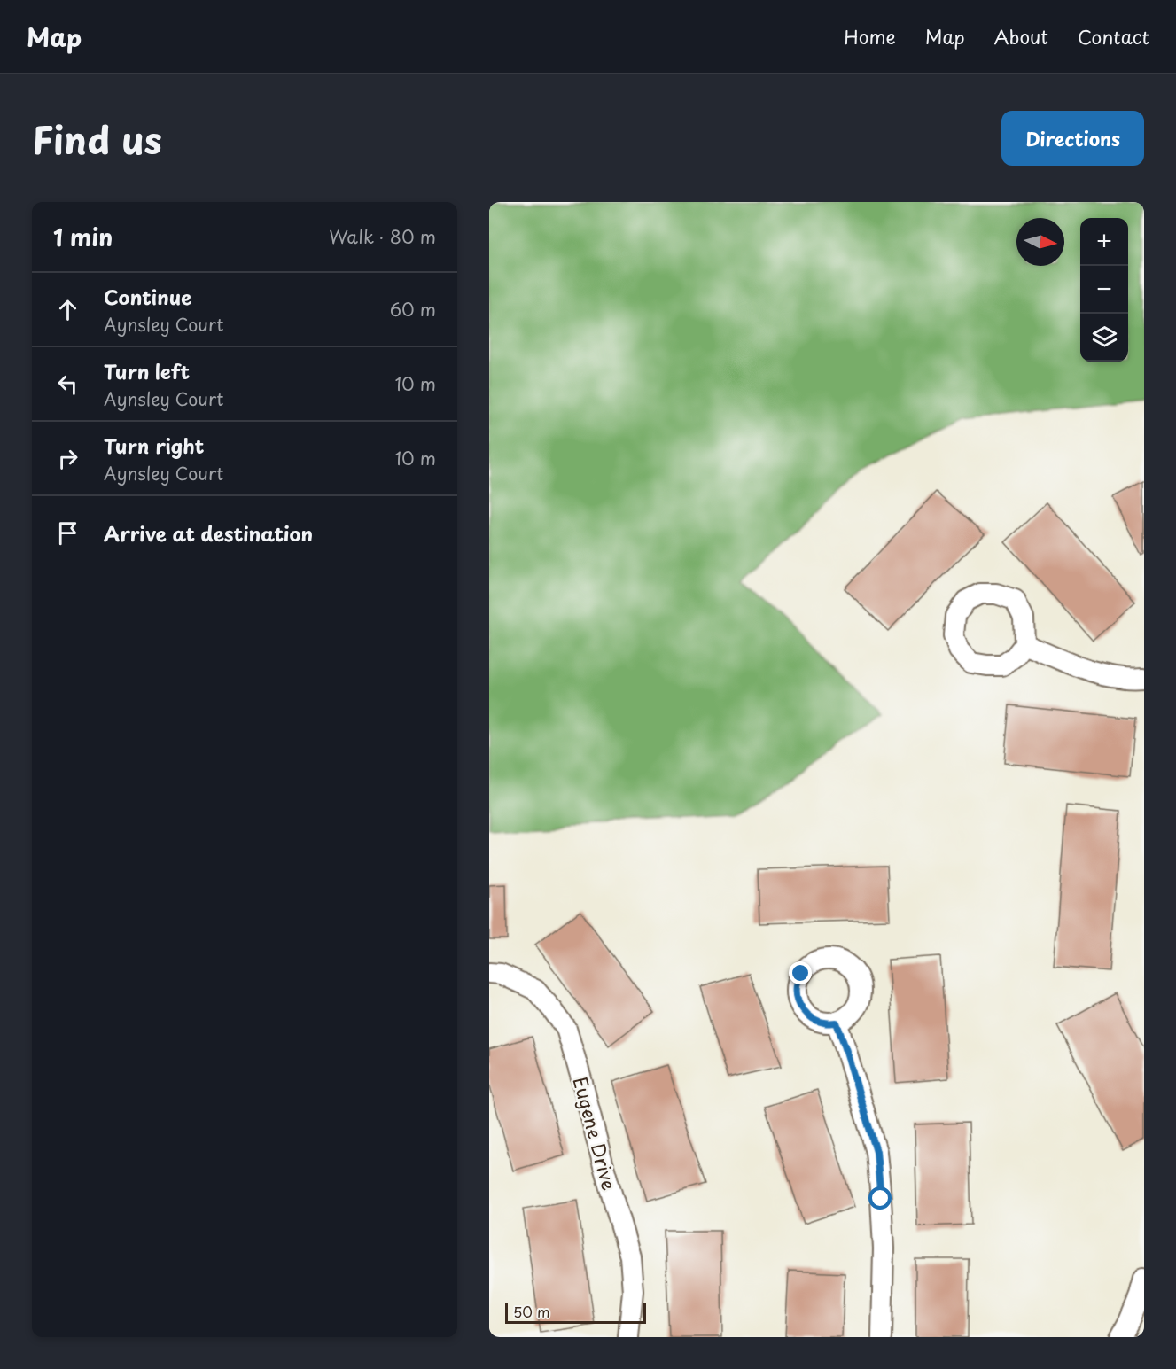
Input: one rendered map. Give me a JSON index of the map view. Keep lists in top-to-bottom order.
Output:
{
  "streets": {
    "street": ["Eugene Drive"]
  },
  "scale_bar": "50 m",
  "north": "right",
  "page": {
    "header": "Map",
    "nav": [
      "Home",
      "Map",
      "About",
      "Contact"
    ],
    "title": "Find us",
    "buttons": "Directions",
    "heading": ["1 min", "Walk · 80 m"],
    "map_buttons": ["+", "−"],
    "list": [
      ["Continue", "Aynsley Court", "60 m"],
      ["Turn left", "Aynsley Court", "10 m"],
      ["Turn right", "Aynsley Court", "10 m"],
      "Arrive at destination"
    ],
    "scale": "50 m"
  }
}
